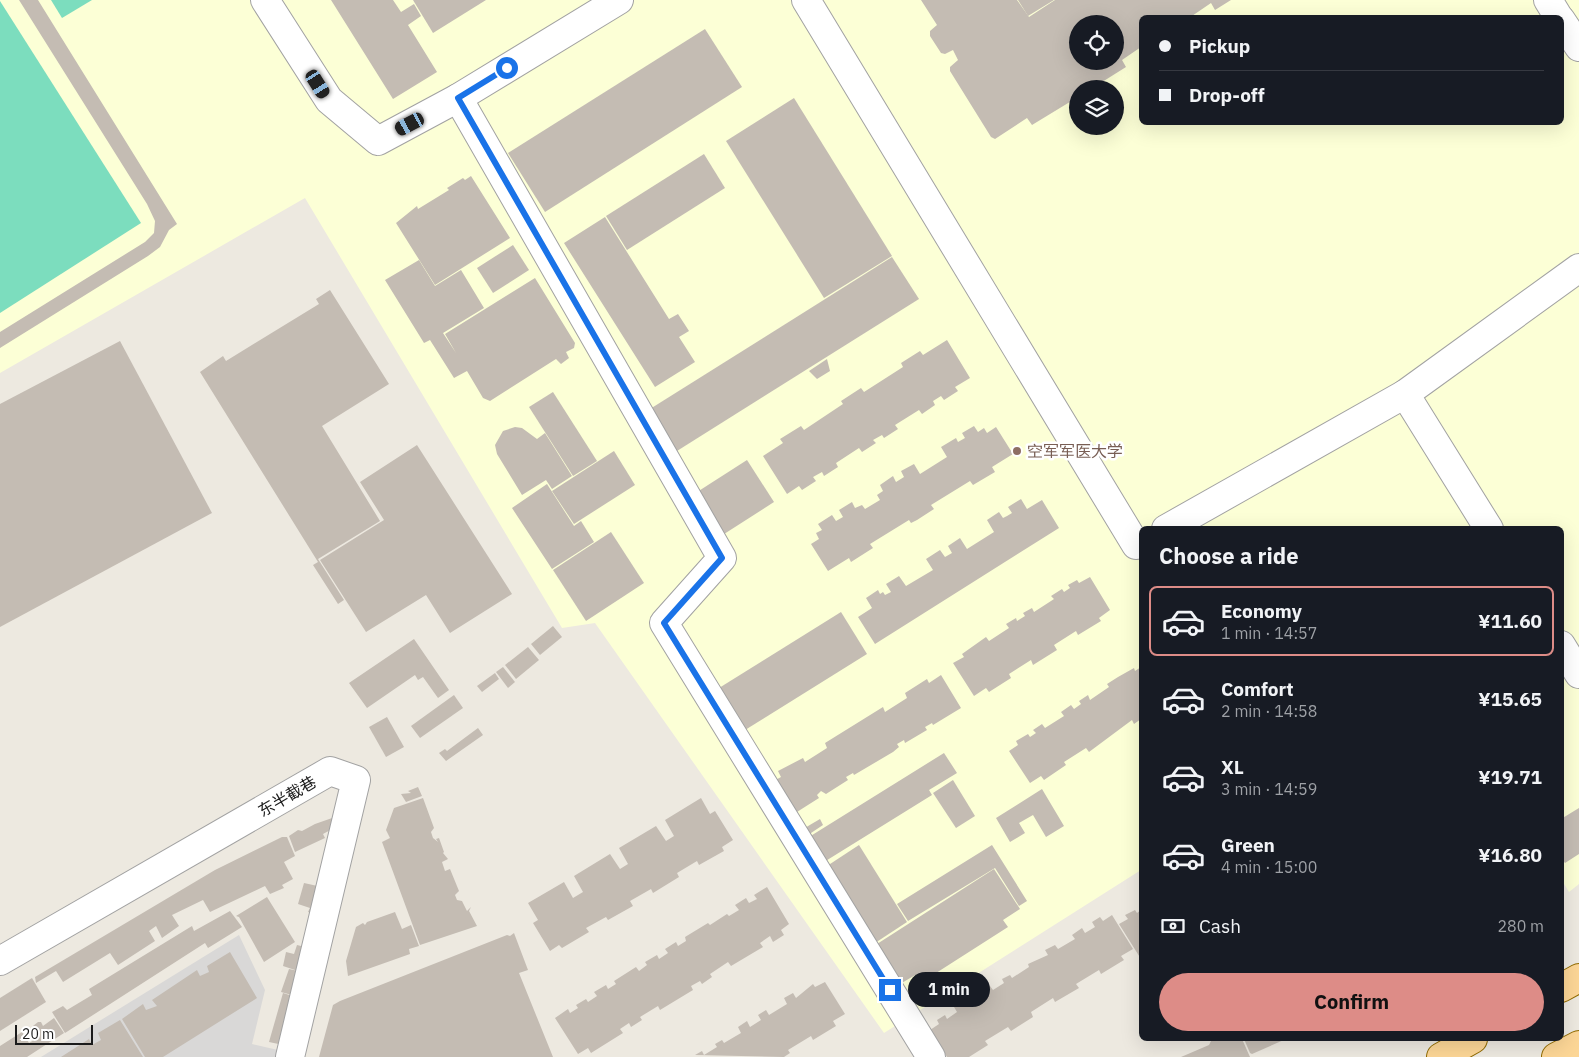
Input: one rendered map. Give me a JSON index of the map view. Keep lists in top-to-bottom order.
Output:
{
  "streets": {
    "street": ["东半截巷"]
  },
  "places": ["空军军医大学"],
  "scale_bar": "20 m",
  "page": {
    "banner": ["Pickup", "Drop-off"],
    "heading": "Choose a ride",
    "list": [
      {
        "name": "Economy",
        "note": "1 min · 14:57",
        "value": "¥11.60"
      },
      {
        "name": "Comfort",
        "note": "2 min · 14:58",
        "value": "¥15.65"
      },
      {
        "name": "XL",
        "note": "3 min · 14:59",
        "value": "¥19.71"
      },
      {
        "name": "Green",
        "note": "4 min · 15:00",
        "value": "¥16.80"
      }
    ],
    "pay": ["Cash", "280 m"],
    "buttons": "Confirm",
    "bubble": "1 min",
    "scale": "20 m"
  }
}
